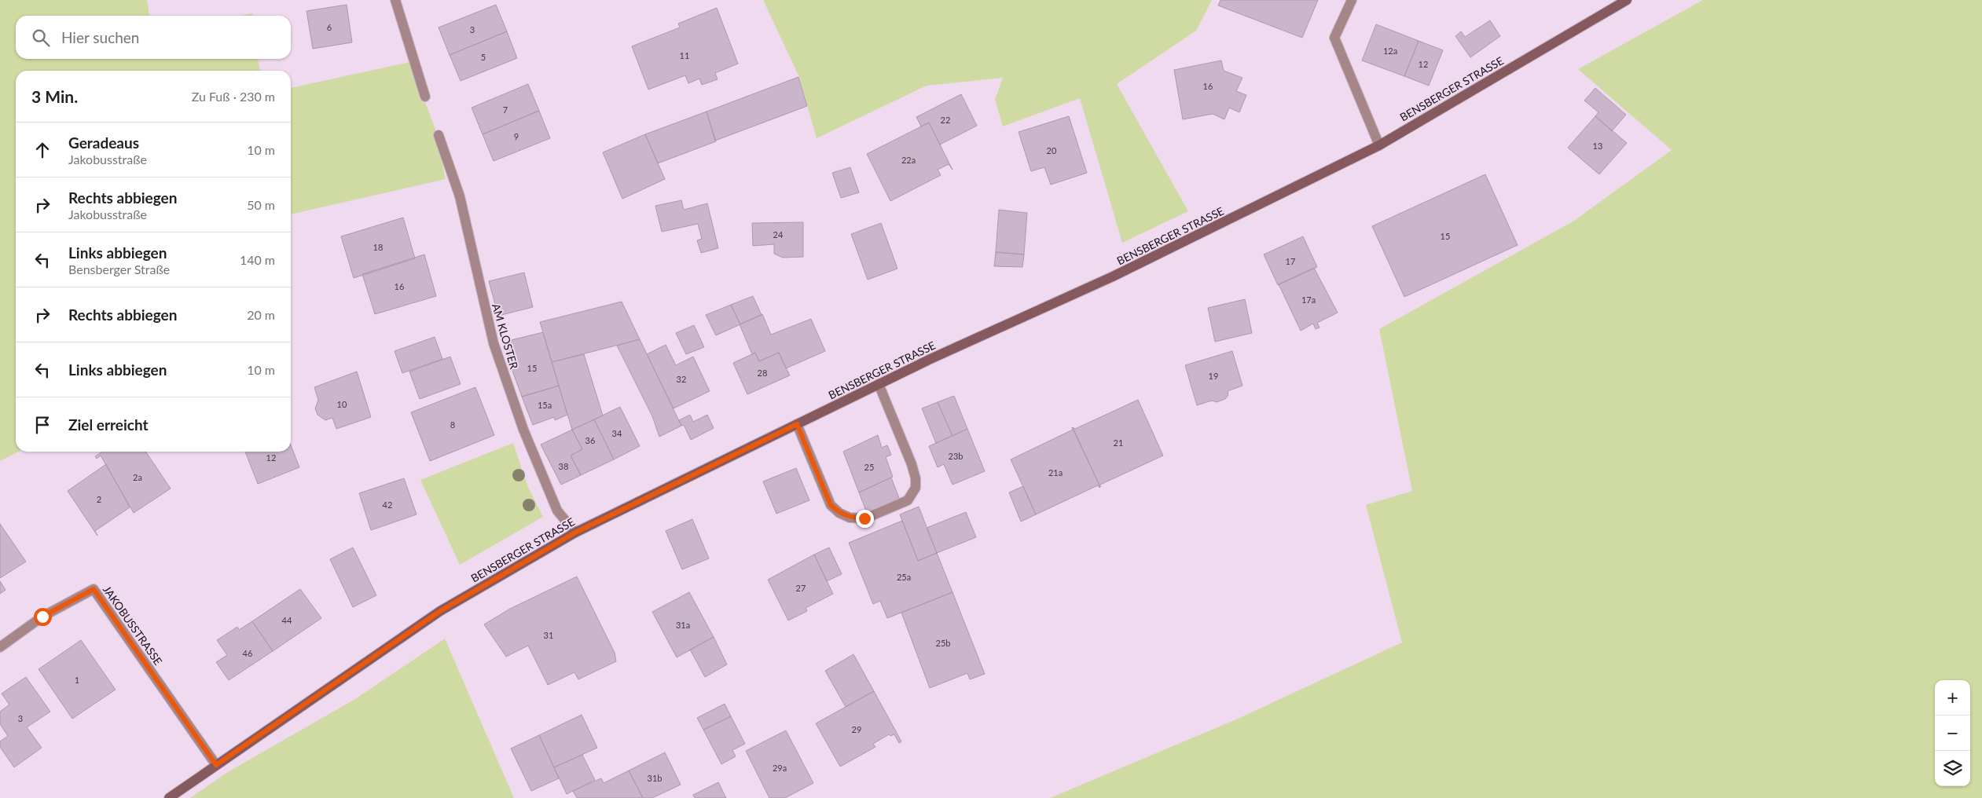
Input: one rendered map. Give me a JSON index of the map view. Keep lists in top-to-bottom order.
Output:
{
  "streets": {
    "main road": ["BENSBERGER STRASSE"],
    "street": ["AM KLOSTER", "JAKOBUSSTRASSE"]
  },
  "crossings": [
    ["BENSBERGER STRASSE", "AM KLOSTER"],
    ["BENSBERGER STRASSE", "JAKOBUSSTRASSE"]
  ],
  "house_numbers": [
    "6",
    "3",
    "12a",
    "11",
    "5",
    "12",
    "16",
    "7",
    "22",
    "9",
    "13",
    "20",
    "22a",
    "24",
    "15",
    "18",
    "17",
    "16",
    "17a",
    "15",
    "28",
    "19",
    "32",
    "10",
    "15a",
    "8",
    "34",
    "36",
    "21",
    "23b",
    "12",
    "38",
    "25",
    "21a",
    "2a",
    "2",
    "42",
    "25a",
    "27",
    "44",
    "31a",
    "31",
    "25b",
    "46",
    "1",
    "3",
    "29",
    "29a",
    "31b"
  ],
  "page": {
    "search": "Hier suchen",
    "heading": ["3 Min.", "Zu Fuß · 230 m"],
    "list": [
      ["Geradeaus", "Jakobusstraße", "10 m"],
      ["Rechts abbiegen", "Jakobusstraße", "50 m"],
      ["Links abbiegen", "Bensberger Straße", "140 m"],
      ["Rechts abbiegen", "20 m"],
      ["Links abbiegen", "10 m"],
      "Ziel erreicht"
    ],
    "map_buttons": ["+", "−"]
  }
}
